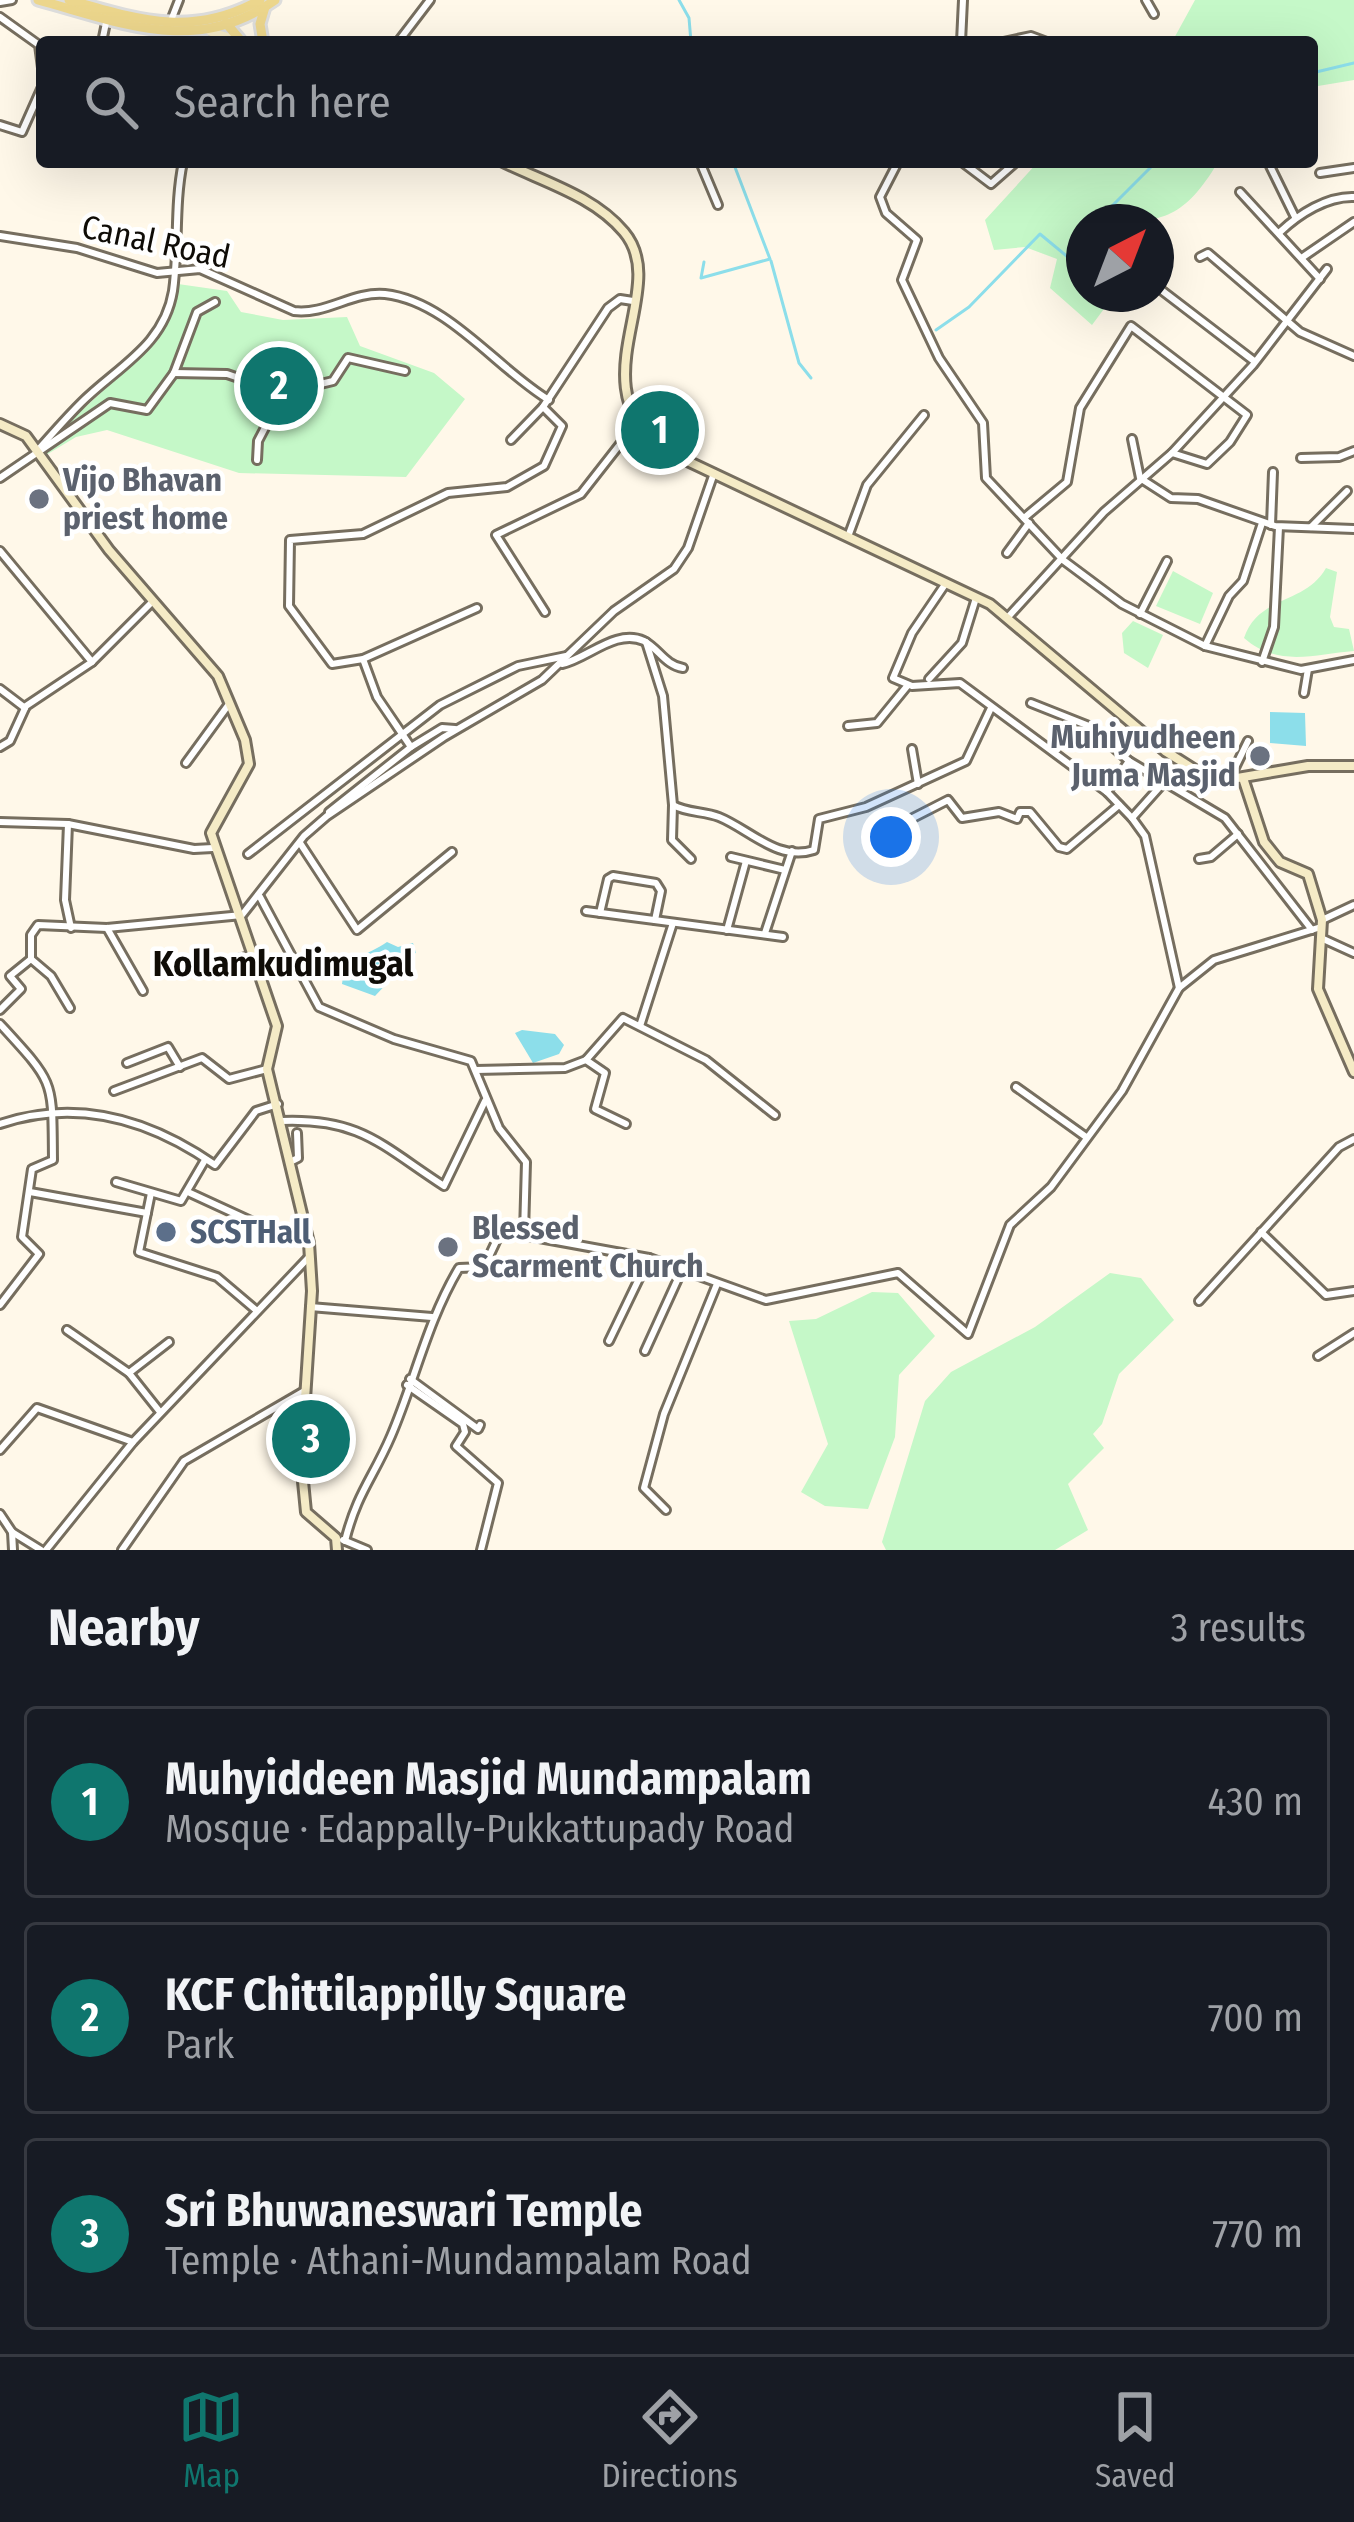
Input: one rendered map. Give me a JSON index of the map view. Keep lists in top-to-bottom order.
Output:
{
  "streets": {
    "street": ["Canal Road"]
  },
  "districts": ["Kollamkudimugal"],
  "places": [
    "Vijo Bhavan priest home",
    "Muhiyudheen Juma Masjid",
    "SCSTHall",
    "Blessed Scarment Church"
  ],
  "north": "top right",
  "page": {
    "search": "Search here",
    "pins": ["2", "1", "3"],
    "heading": ["Nearby", "3 results"],
    "list": [
      {
        "mark": "1",
        "name": "Muhyiddeen Masjid Mundampalam",
        "note": "Mosque · Edappally-Pukkattupady Road",
        "value": "430 m"
      },
      {
        "mark": "2",
        "name": "KCF Chittilappilly Square",
        "note": "Park",
        "value": "700 m"
      },
      {
        "mark": "3",
        "name": "Sri Bhuwaneswari Temple",
        "note": "Temple · Athani-Mundampalam Road",
        "value": "770 m"
      }
    ],
    "nav": ["Map", "Directions", "Saved"]
  }
}
